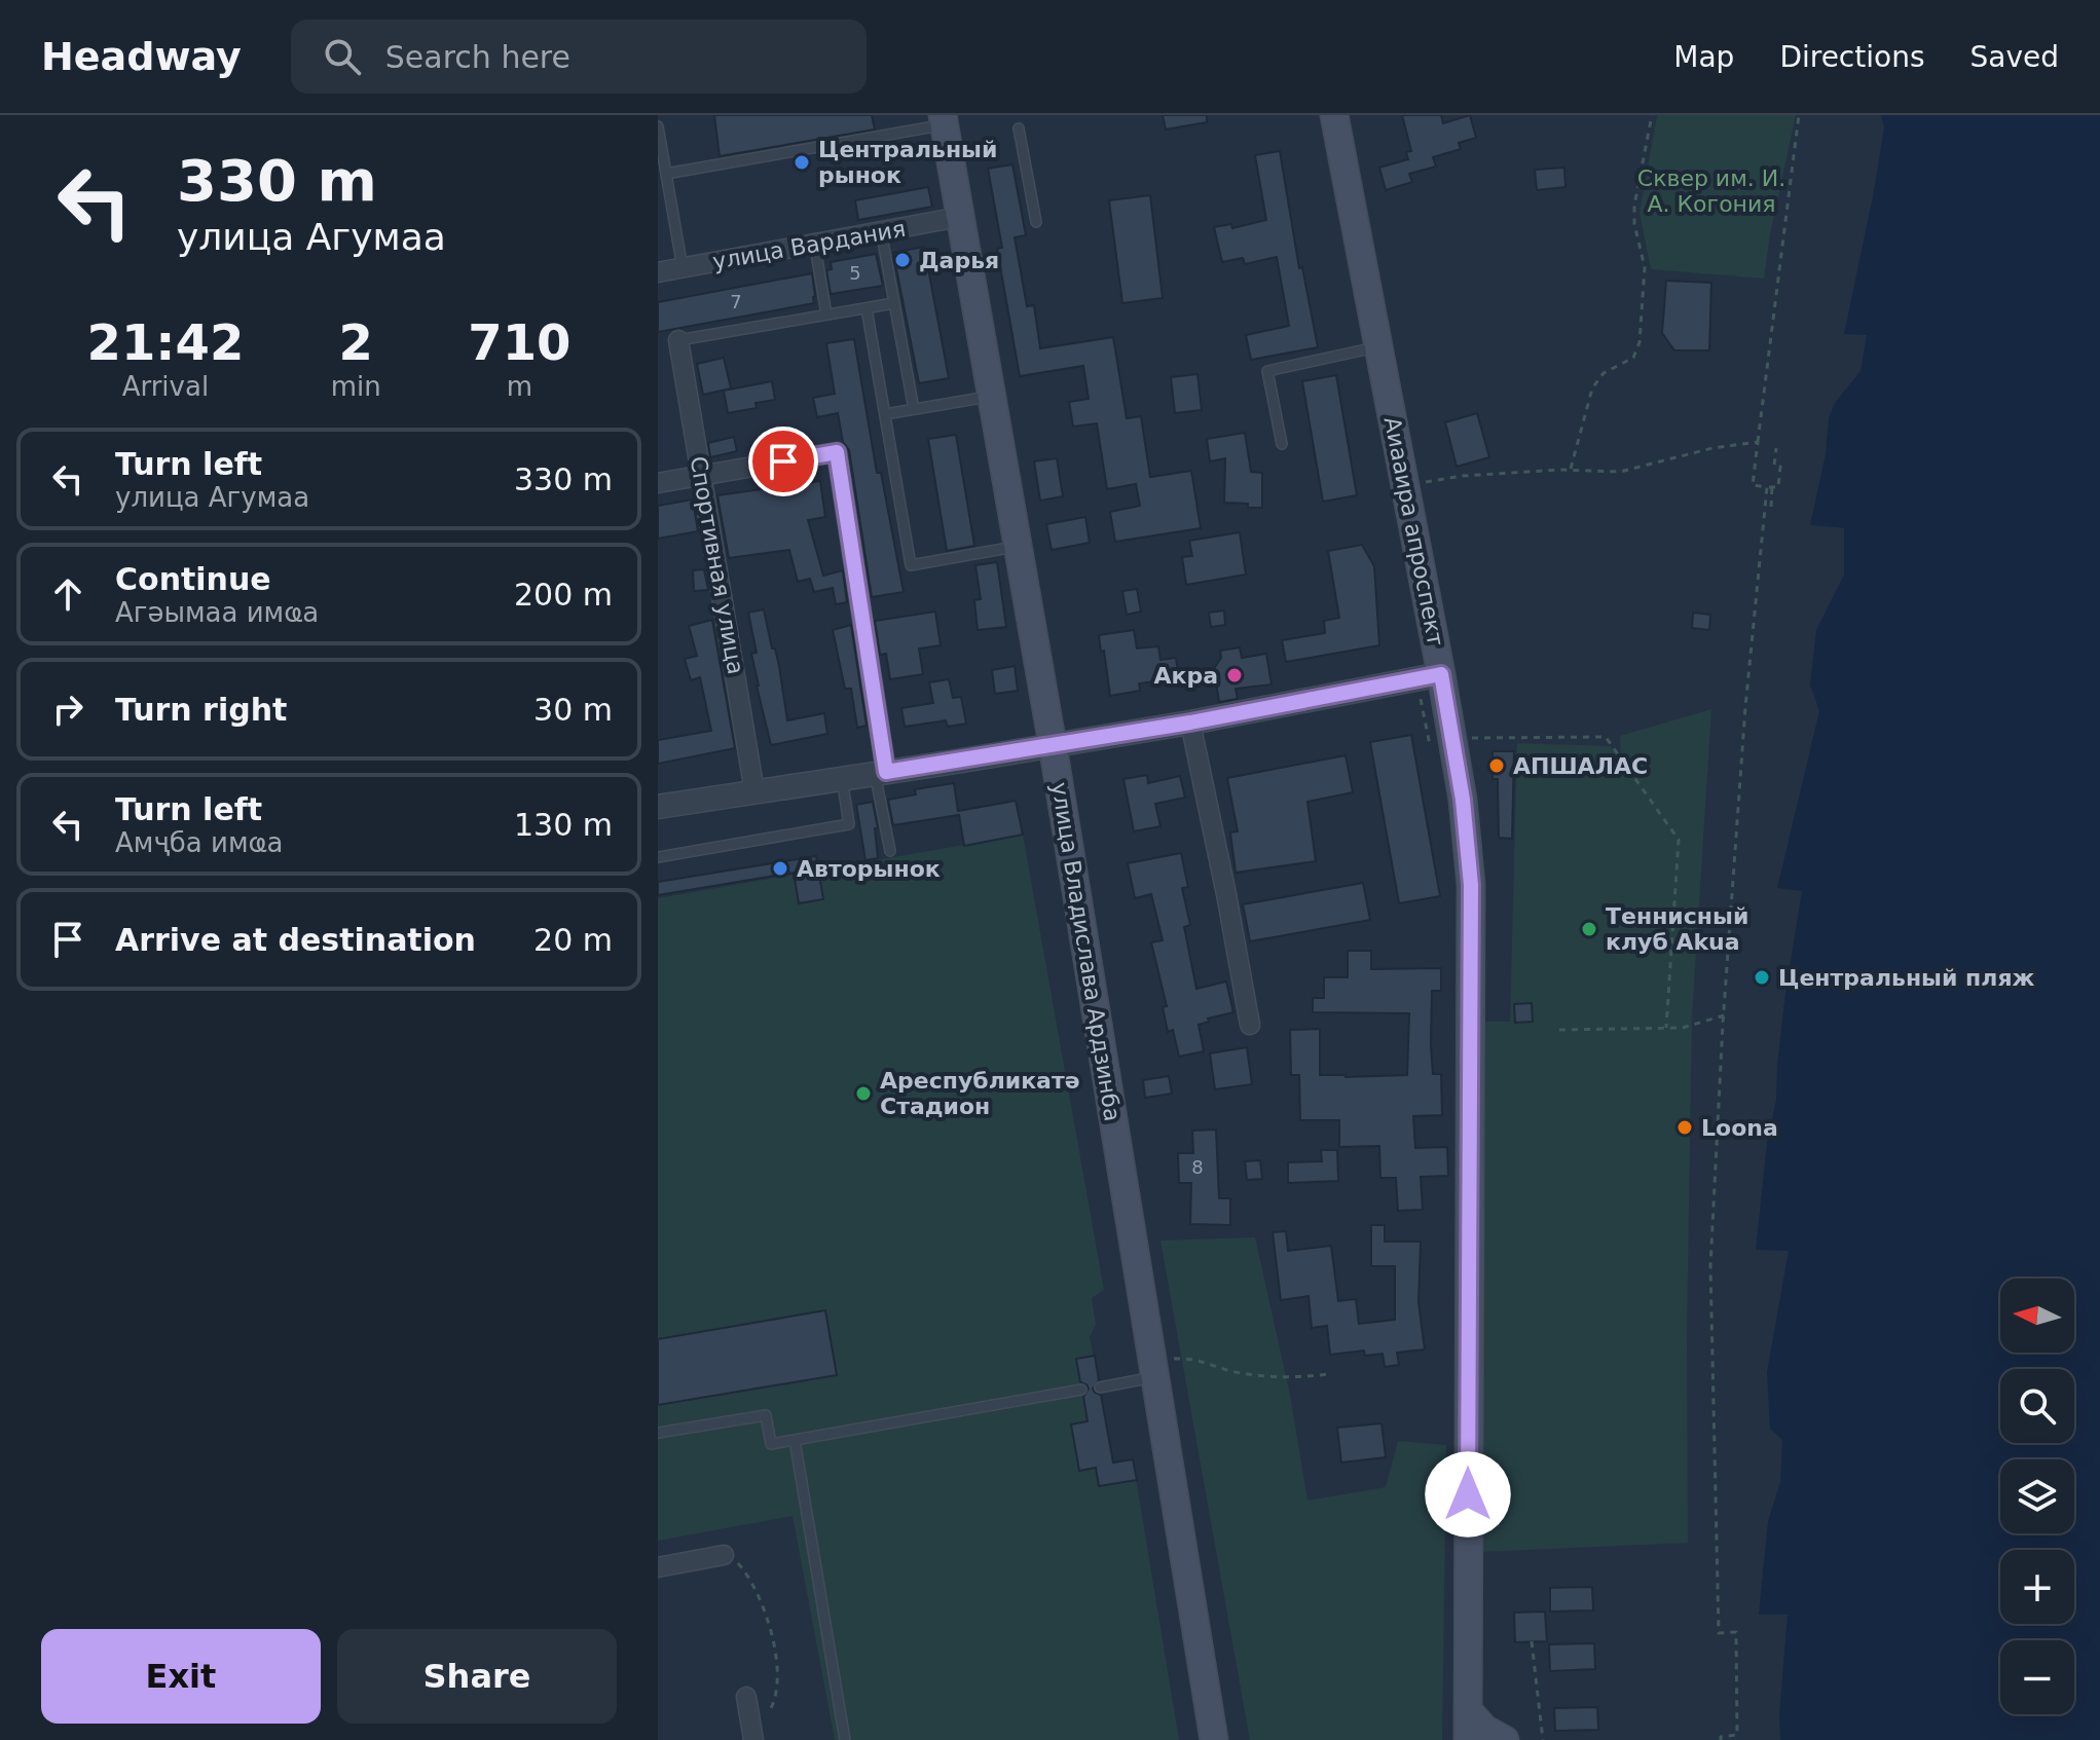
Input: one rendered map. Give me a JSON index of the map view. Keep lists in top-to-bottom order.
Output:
{
  "streets": {
    "main road": ["Аиааира апроспект", "улица Владислава Ардзинба"],
    "street": ["улица Вардания", "Спортивная улица"]
  },
  "crossings": [
    ["улица Вардания", "улица Владислава Ардзинба"]
  ],
  "parks": ["Сквер им. И. А. Когония"],
  "places": [
    "Центральный рынок",
    "Дарья",
    "Акра",
    "АПШАЛАС",
    "Авторынок",
    "Теннисный клуб Akua",
    "Центральный пляж",
    "Ареспубликатә Стадион",
    "Loona"
  ],
  "house_numbers": ["5", "7", "8"],
  "north": "left",
  "page": {
    "header": "Headway",
    "search": "Search here",
    "nav": ["Map", "Directions", "Saved"],
    "turn": ["330 m", "улица Агумаа"],
    "eta": [
      "21:42",
      "Arrival",
      "2",
      "min",
      "710",
      "m"
    ],
    "list": [
      {
        "name": "Turn left",
        "note": "улица Агумаа",
        "value": "330 m"
      },
      {
        "name": "Continue",
        "note": "Агәымаа имҩа",
        "value": "200 m"
      },
      {
        "name": "Turn right",
        "value": "30 m"
      },
      {
        "name": "Turn left",
        "note": "Амҷба имҩа",
        "value": "130 m"
      },
      {
        "name": "Arrive at destination",
        "value": "20 m"
      }
    ],
    "map_buttons": ["+", "−"],
    "buttons": ["Exit", "Share"]
  }
}
